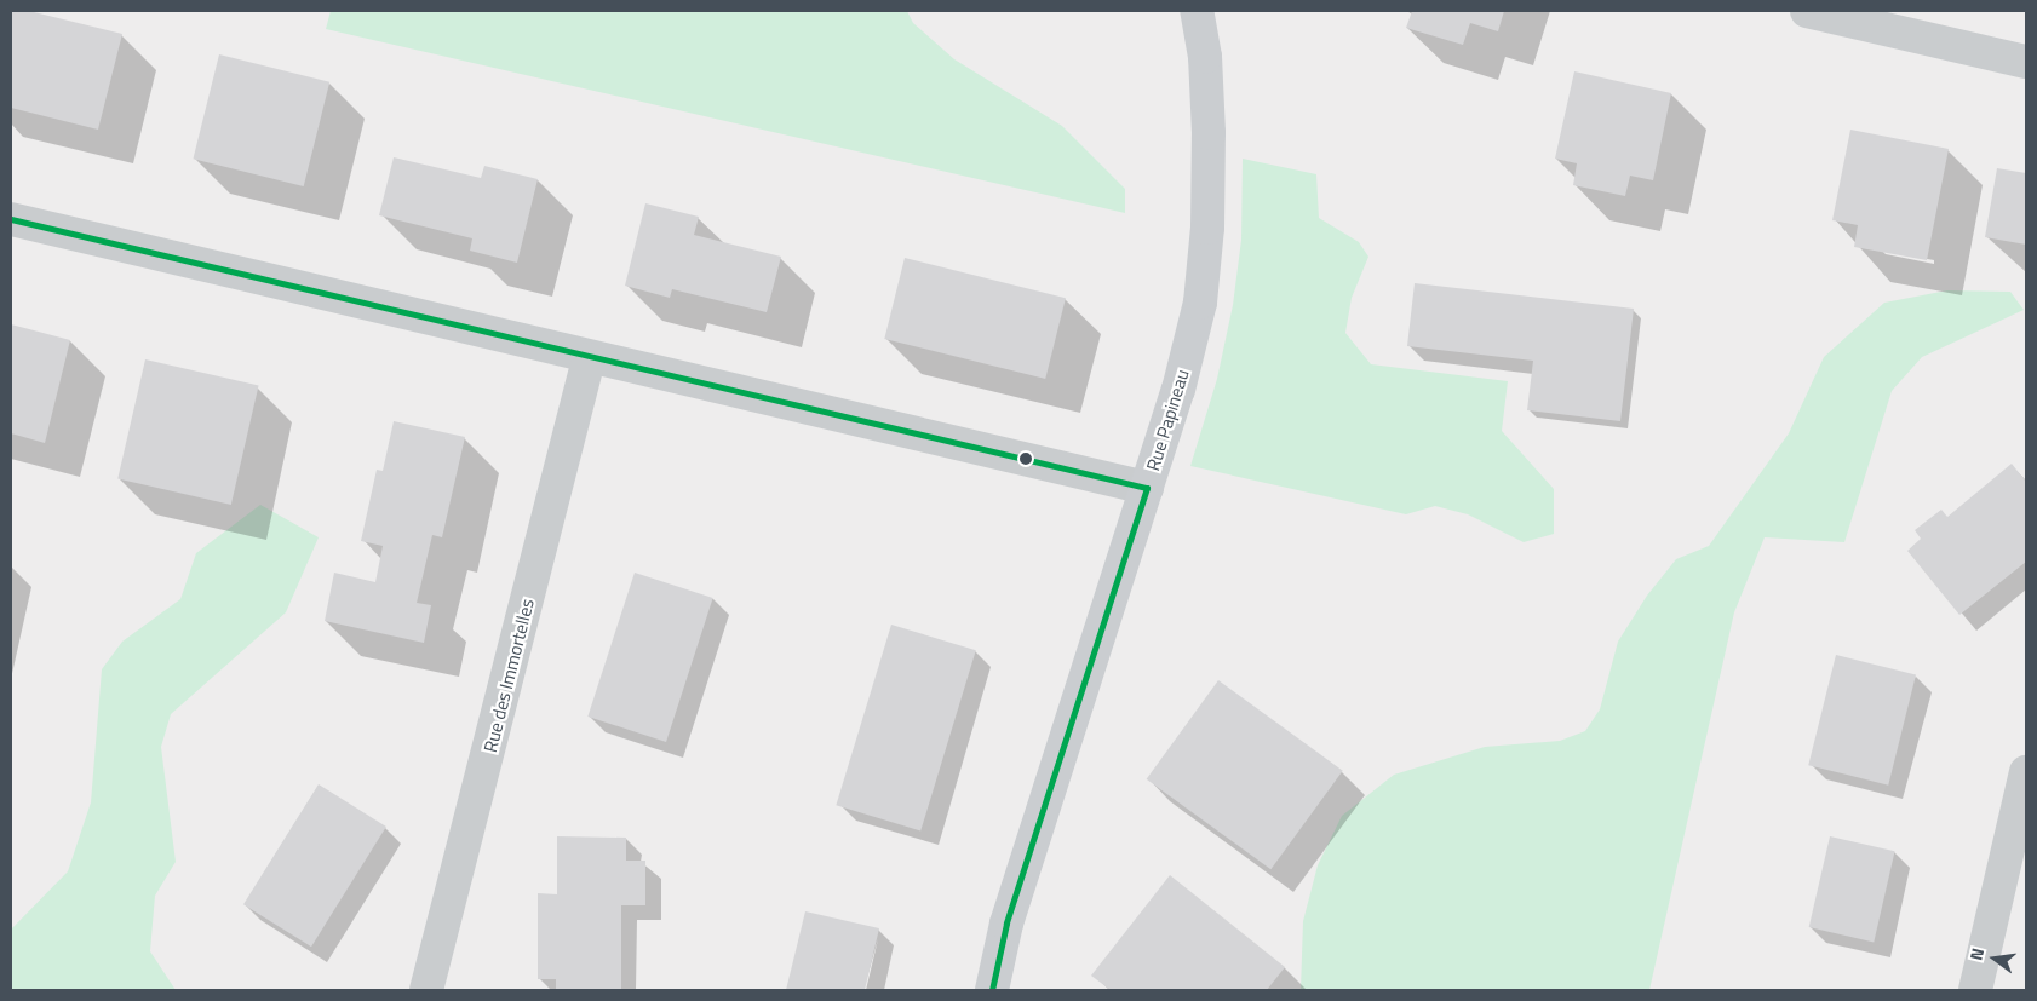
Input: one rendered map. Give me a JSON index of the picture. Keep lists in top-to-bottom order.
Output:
{
  "streets": {
    "street": ["Rue Papineau", "Rue des Immortelles"]
  },
  "north": "left"
}
